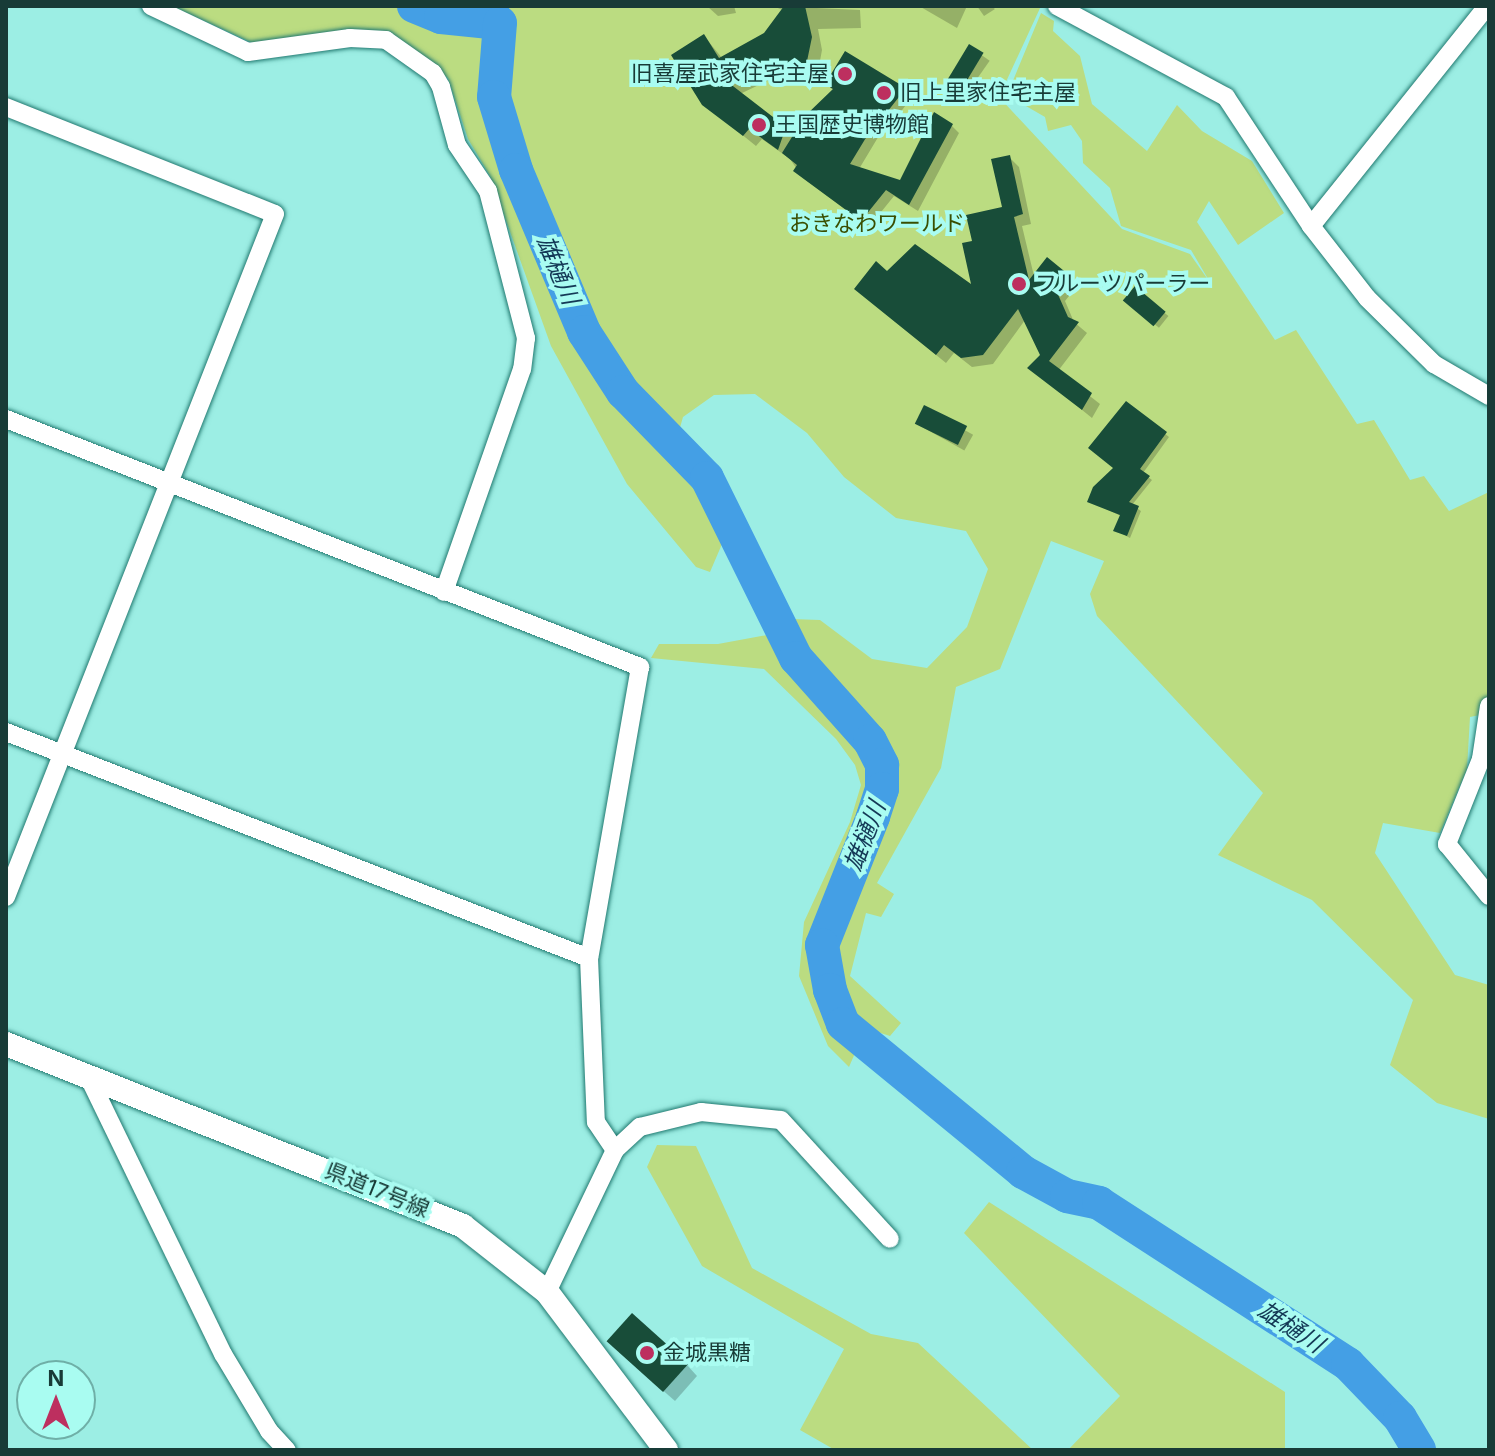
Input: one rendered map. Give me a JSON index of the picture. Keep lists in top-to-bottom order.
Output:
{
  "streets": {
    "main road": ["県道17号線"]
  },
  "water": ["雄樋川"],
  "parks": ["おきなわワールド"],
  "places": [
    "旧喜屋武家住宅主屋",
    "旧上里家住宅主屋",
    "王国歴史博物館",
    "フルーツパーラー",
    "金城黒糖"
  ],
  "north": "top"
}
